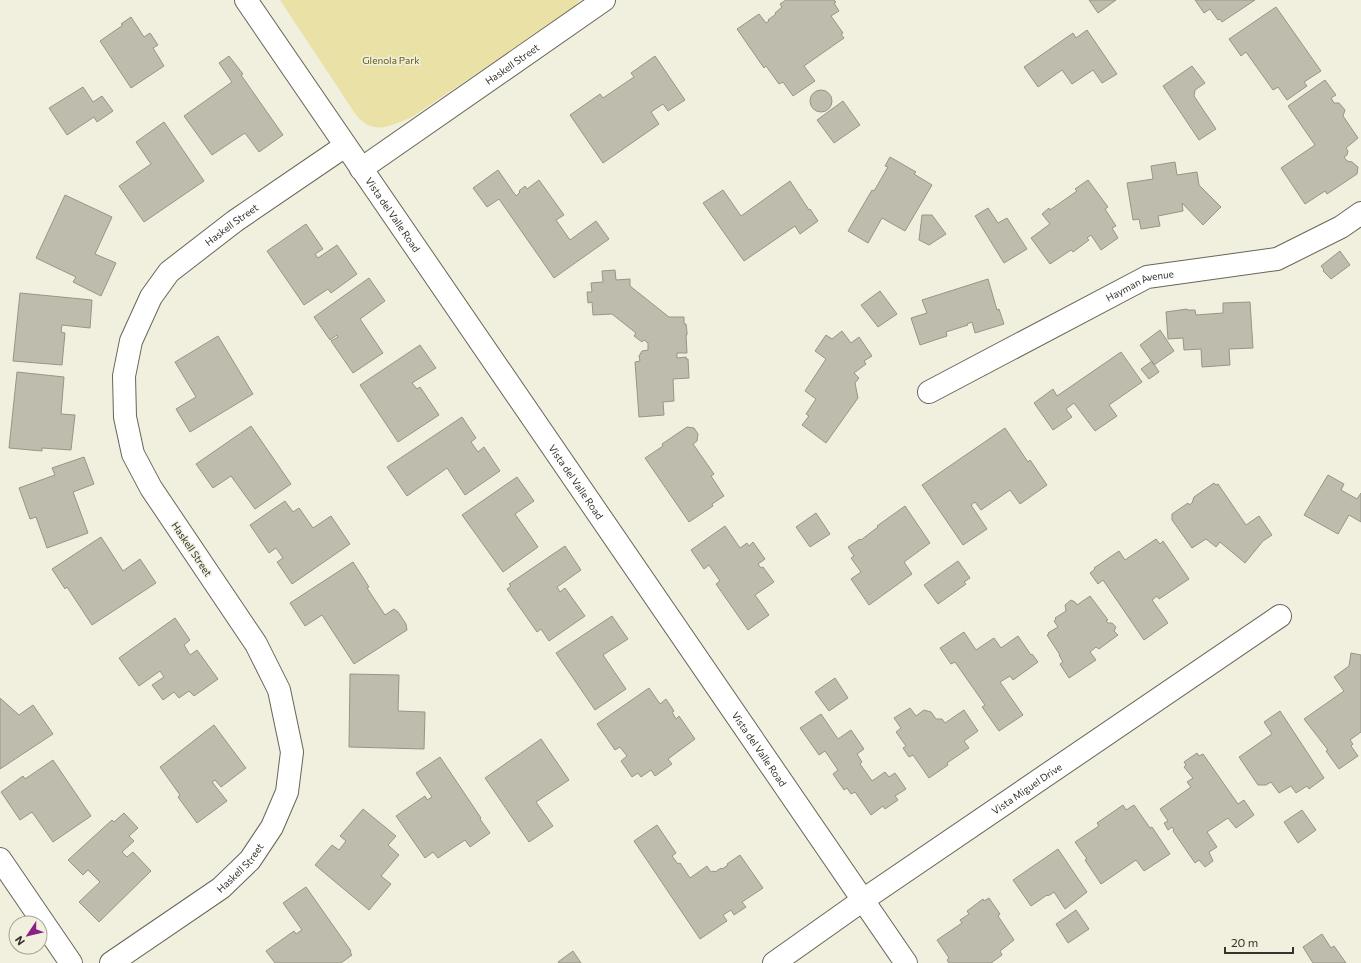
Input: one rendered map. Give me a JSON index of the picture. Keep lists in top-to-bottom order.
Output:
{
  "streets": {
    "street": [
      "Haskell Street",
      "Vista del Valle Road",
      "Hayman Avenue",
      "Vista Miguel Drive"
    ]
  },
  "crossings": [
    ["Haskell Street", "Vista del Valle Road"],
    ["Vista del Valle Road", "Vista Miguel Drive"]
  ],
  "parks": ["Glenola Park"],
  "scale_bar": "20 m",
  "north": "bottom left"
}
